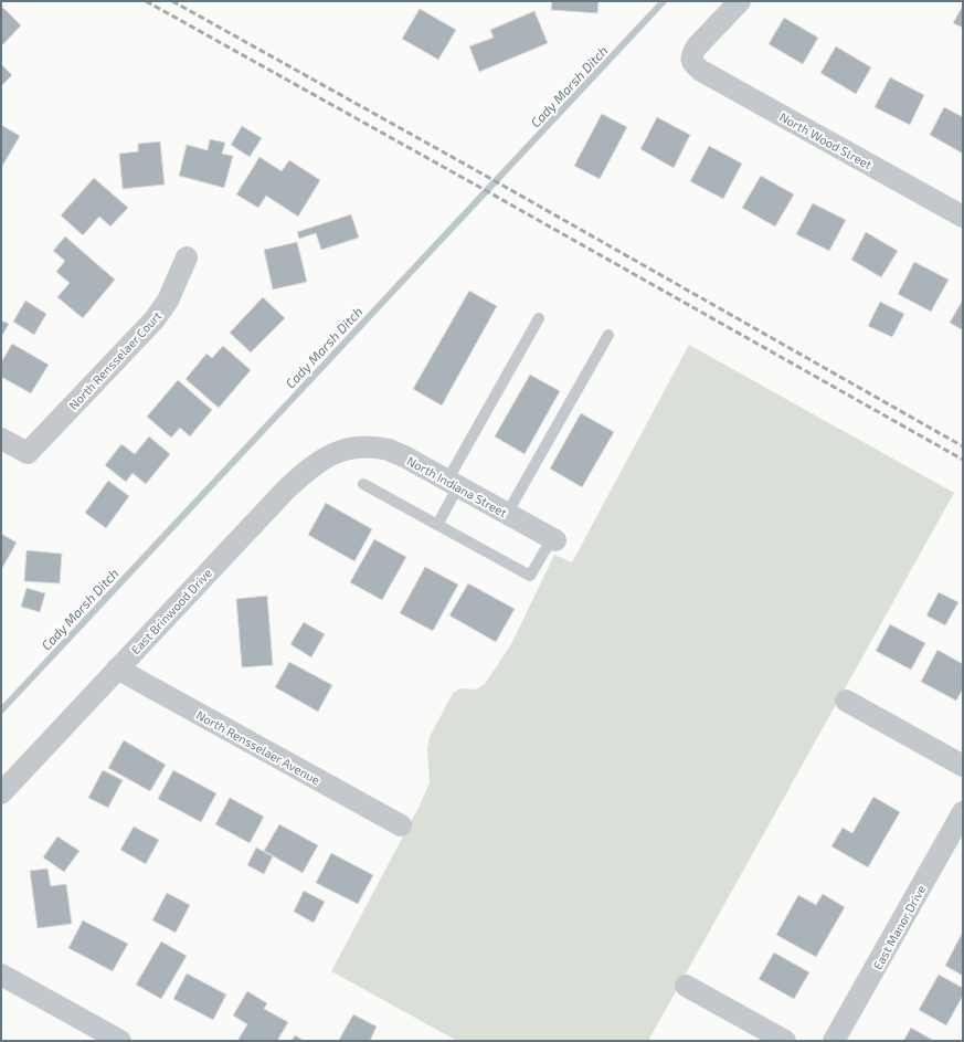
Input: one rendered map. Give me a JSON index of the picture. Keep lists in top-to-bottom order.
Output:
{
  "streets": {
    "street": [
      "North Wood Street",
      "North Rensselaer Court",
      "North Indiana Street",
      "East Brinwood Drive",
      "North Rensselaer Avenue",
      "East Manor Drive"
    ]
  },
  "crossings": [
    ["North Indiana Street", "East Brinwood Drive"],
    ["East Brinwood Drive", "North Rensselaer Avenue"]
  ],
  "water": ["Cady Marsh Ditch"]
}
